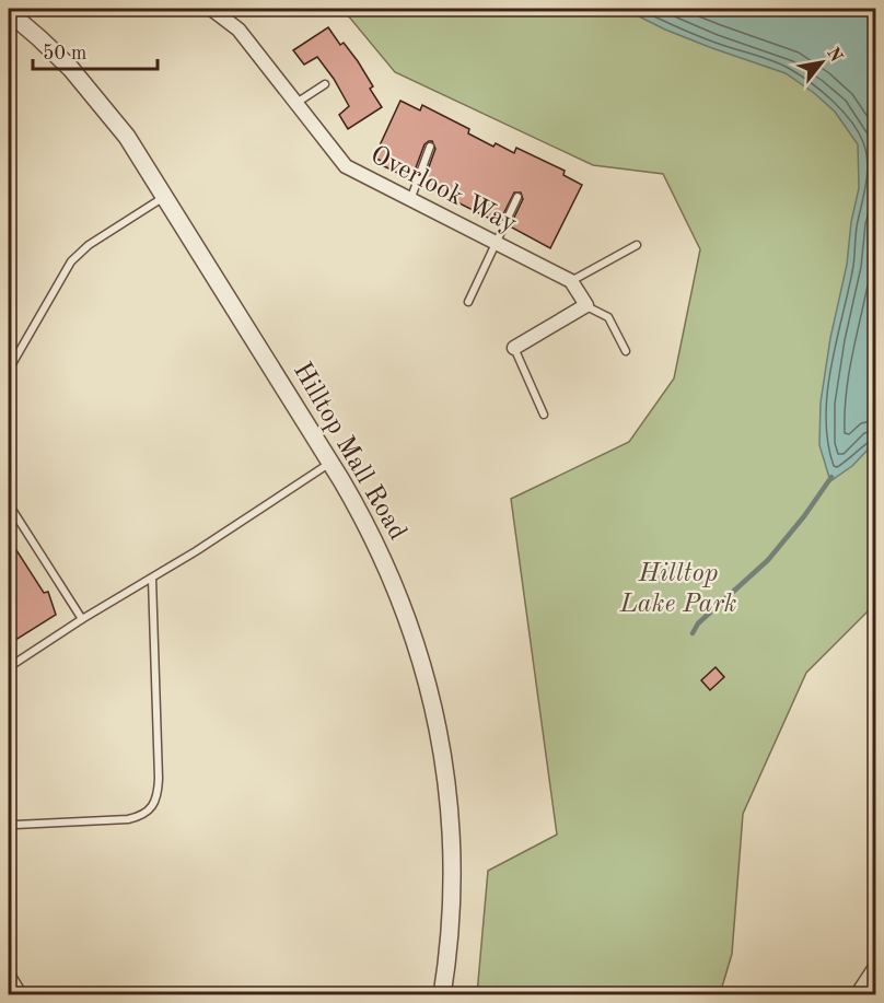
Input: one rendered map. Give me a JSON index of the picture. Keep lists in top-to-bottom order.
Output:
{
  "streets": {
    "street": ["Overlook Way", "Hilltop Mall Road"]
  },
  "parks": ["Hilltop Lake Park"],
  "scale_bar": "50 m",
  "north": "top right"
}
